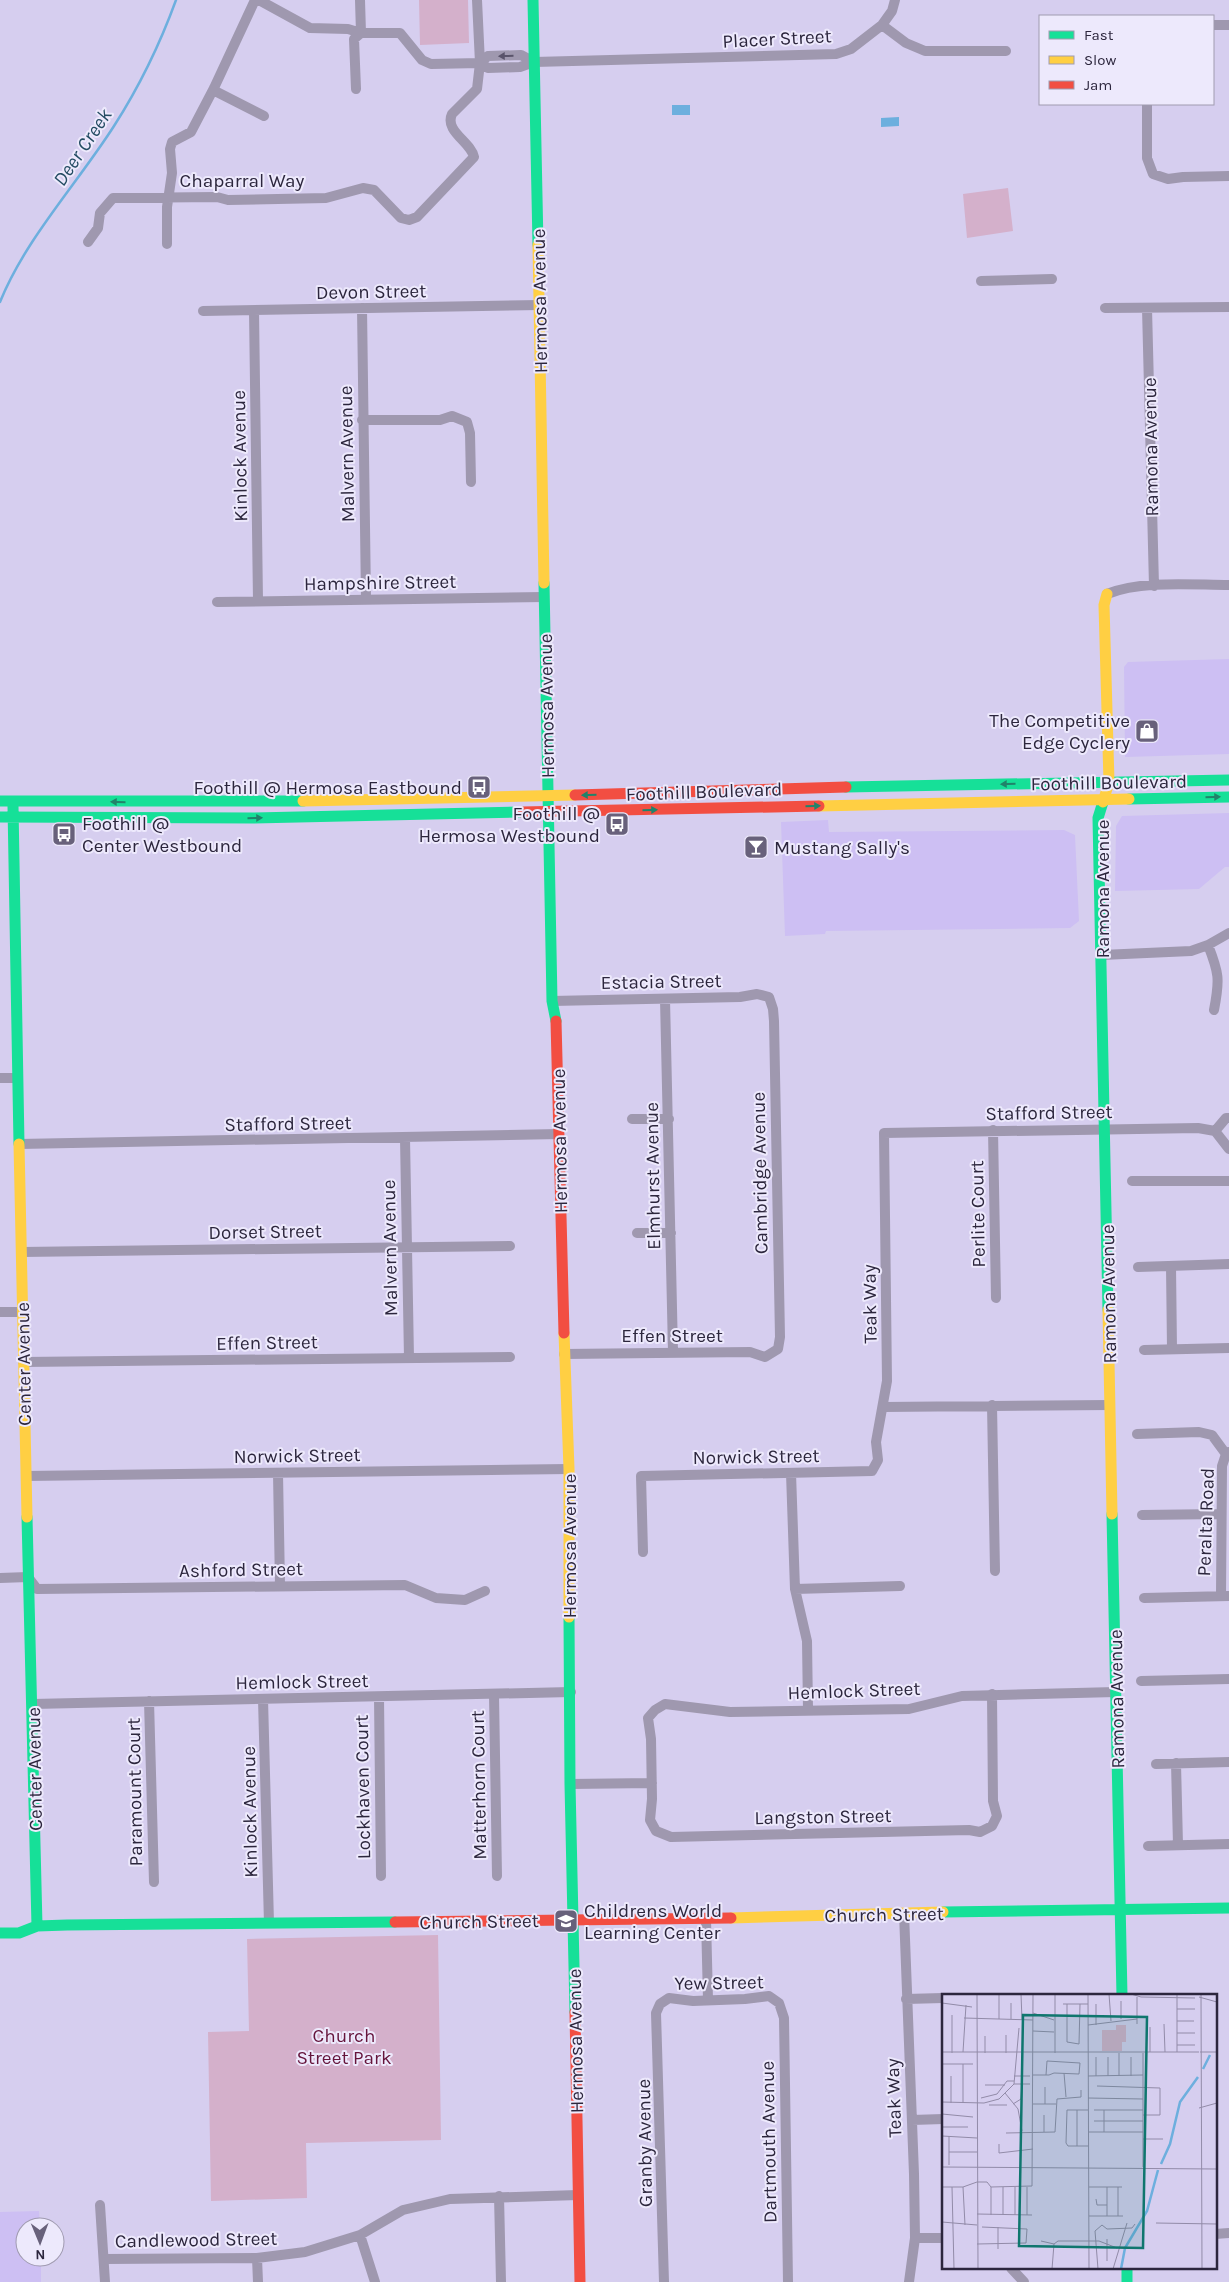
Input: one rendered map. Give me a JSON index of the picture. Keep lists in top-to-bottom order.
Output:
{
  "streets": {
    "street": [
      "Placer Street",
      "Chaparral Way",
      "Devon Street",
      "Hermosa Avenue",
      "Ramona Avenue",
      "Malvern Avenue",
      "Kinlock Avenue",
      "Hampshire Street",
      "Foothill Boulevard",
      "Estacia Street",
      "Stafford Street",
      "Cambridge Avenue",
      "Elmhurst Avenue",
      "Perlite Court",
      "Dorset Street",
      "Teak Way",
      "Effen Street",
      "Center Avenue",
      "Norwick Street",
      "Peralta Road",
      "Ashford Street",
      "Hemlock Street",
      "Matterhorn Court",
      "Lockhaven Court",
      "Paramount Court",
      "Langston Street",
      "Church Street",
      "Yew Street",
      "Dartmouth Avenue",
      "Granby Avenue",
      "Candlewood Street"
    ]
  },
  "crossings": [
    ["Placer Street", "Chaparral Way"],
    ["Placer Street", "Hermosa Avenue"],
    ["Devon Street", "Hermosa Avenue"],
    ["Devon Street", "Malvern Avenue"],
    ["Devon Street", "Kinlock Avenue"],
    ["Hermosa Avenue", "Hampshire Street"],
    ["Hermosa Avenue", "Foothill Boulevard"],
    ["Hermosa Avenue", "Estacia Street"],
    ["Hermosa Avenue", "Stafford Street"],
    ["Hermosa Avenue", "Effen Street"],
    ["Hermosa Avenue", "Norwick Street"],
    ["Hermosa Avenue", "Hemlock Street"],
    ["Hermosa Avenue", "Church Street"],
    ["Hermosa Avenue", "Candlewood Street"],
    ["Ramona Avenue", "Foothill Boulevard"],
    ["Ramona Avenue", "Stafford Street"],
    ["Ramona Avenue", "Hemlock Street"],
    ["Ramona Avenue", "Church Street"],
    ["Malvern Avenue", "Hampshire Street"],
    ["Malvern Avenue", "Stafford Street"],
    ["Malvern Avenue", "Dorset Street"],
    ["Malvern Avenue", "Effen Street"],
    ["Kinlock Avenue", "Hampshire Street"],
    ["Kinlock Avenue", "Hemlock Street"],
    ["Kinlock Avenue", "Church Street"],
    ["Foothill Boulevard", "Center Avenue"],
    ["Estacia Street", "Cambridge Avenue"],
    ["Estacia Street", "Elmhurst Avenue"],
    ["Stafford Street", "Perlite Court"],
    ["Stafford Street", "Teak Way"],
    ["Stafford Street", "Center Avenue"],
    ["Cambridge Avenue", "Effen Street"],
    ["Elmhurst Avenue", "Effen Street"],
    ["Dorset Street", "Center Avenue"],
    ["Teak Way", "Norwick Street"],
    ["Teak Way", "Church Street"],
    ["Effen Street", "Center Avenue"],
    ["Center Avenue", "Norwick Street"],
    ["Center Avenue", "Ashford Street"],
    ["Center Avenue", "Hemlock Street"],
    ["Center Avenue", "Church Street"],
    ["Hemlock Street", "Matterhorn Court"],
    ["Hemlock Street", "Lockhaven Court"],
    ["Hemlock Street", "Paramount Court"],
    ["Hemlock Street", "Langston Street"],
    ["Yew Street", "Dartmouth Avenue"],
    ["Yew Street", "Granby Avenue"]
  ],
  "water": ["Deer Creek"],
  "parks": ["Church Street Park"],
  "places": {
    "shop": ["The Competitive Edge Cyclery"],
    "bus stop": ["Foothill @ Hermosa Eastbound", "Foothill @ Hermosa Westbound", "Foothill @ Center Westbound"],
    "bar": ["Mustang Sally's"],
    "school or university": ["Childrens World Learning Center"]
  },
  "legend": ["Fast", "Slow", "Jam"],
  "north": "bottom"
}
